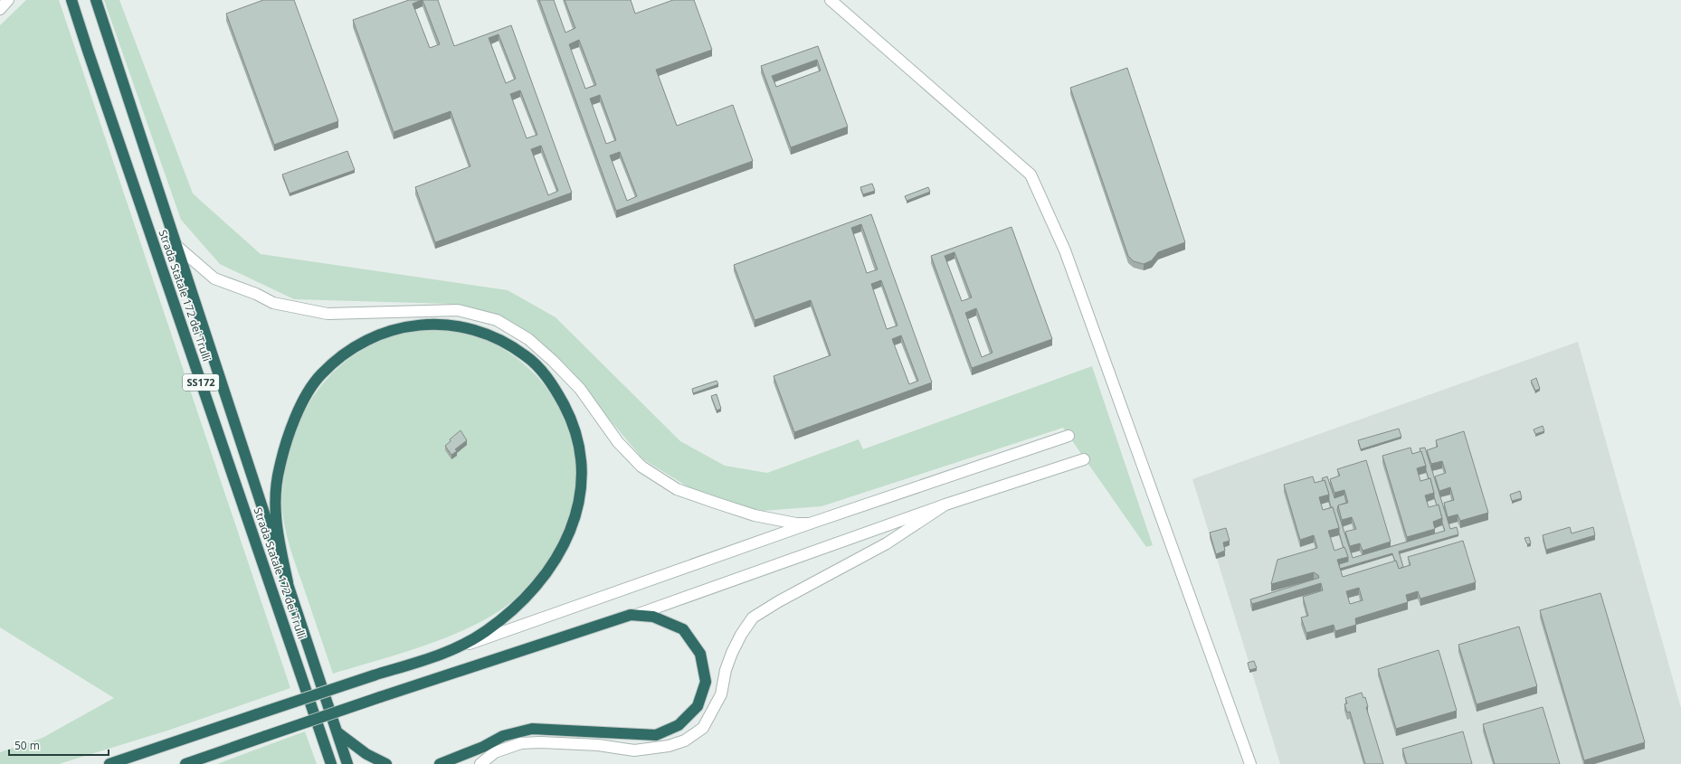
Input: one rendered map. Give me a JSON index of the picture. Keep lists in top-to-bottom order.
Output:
{
  "streets": {
    "highway": ["Strada Statale 172 dei Trulli", "SS172"]
  },
  "scale_bar": "50 m"
}
